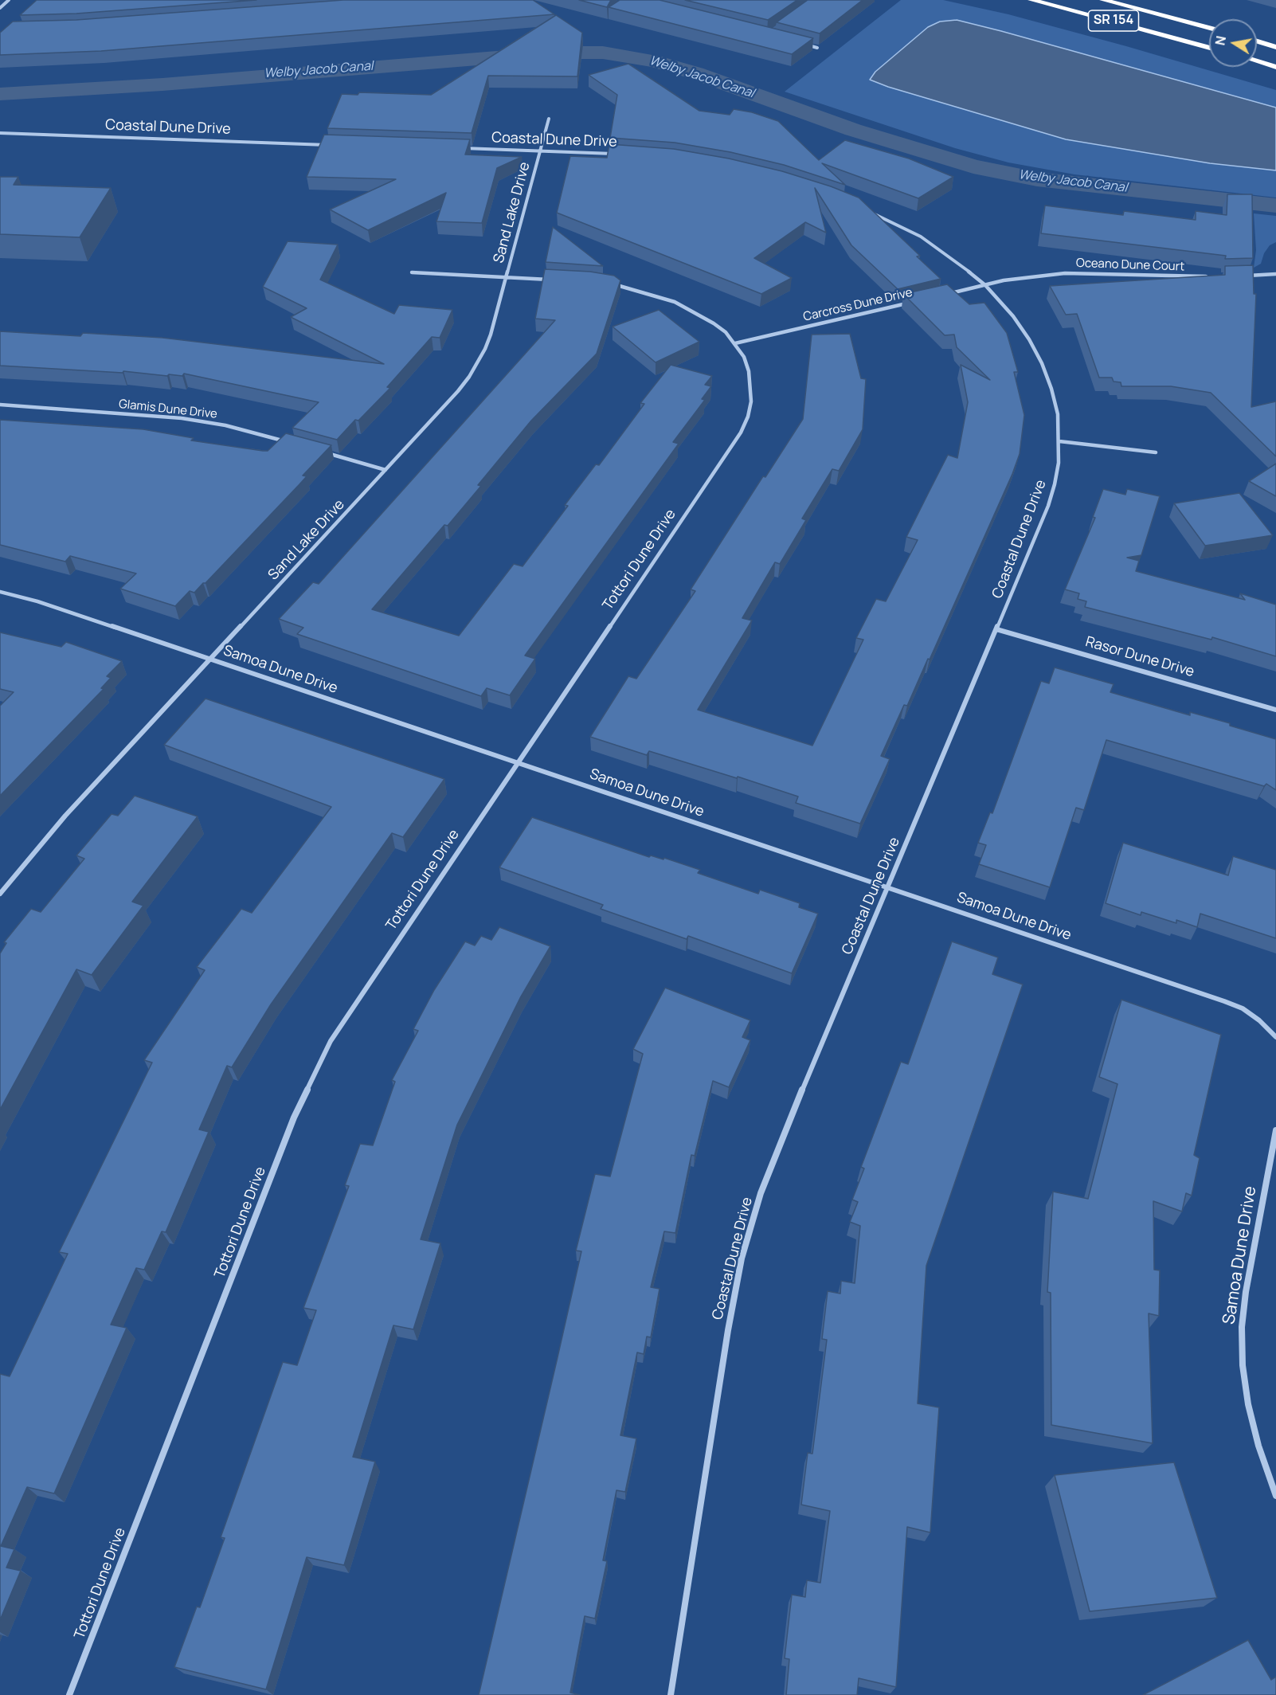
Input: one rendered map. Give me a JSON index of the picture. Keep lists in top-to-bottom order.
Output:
{
  "streets": {
    "highway": ["SR 154"],
    "street": [
      "Coastal Dune Drive",
      "Sand Lake Drive",
      "Oceano Dune Court",
      "Carcross Dune Drive",
      "Glamis Dune Drive",
      "Tottori Dune Drive",
      "Rasor Dune Drive",
      "Samoa Dune Drive"
    ]
  },
  "crossings": [
    ["Coastal Dune Drive", "Sand Lake Drive"],
    ["Coastal Dune Drive", "Oceano Dune Court"],
    ["Coastal Dune Drive", "Rasor Dune Drive"],
    ["Coastal Dune Drive", "Samoa Dune Drive"],
    ["Sand Lake Drive", "Samoa Dune Drive"],
    ["Carcross Dune Drive", "Tottori Dune Drive"],
    ["Tottori Dune Drive", "Samoa Dune Drive"]
  ],
  "water": ["Welby Jacob Canal"],
  "north": "left"
}
